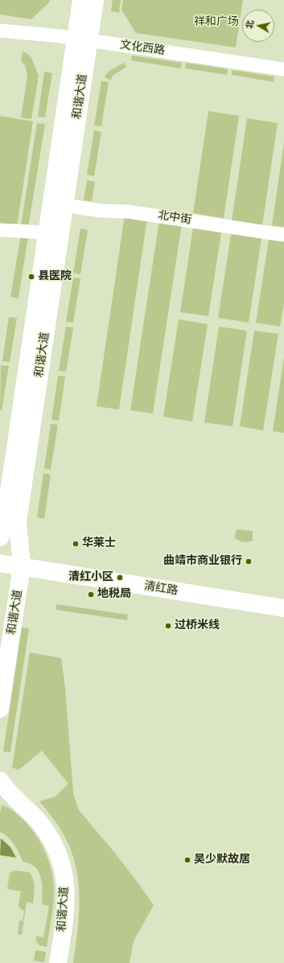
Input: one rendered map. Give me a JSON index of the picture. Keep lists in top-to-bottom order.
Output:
{
  "streets": {
    "main road": ["和谐大道", "清红路"],
    "street": ["文化西路", "北中街"]
  },
  "crossings": [
    ["文化西路", "和谐大道"],
    ["和谐大道", "北中街"],
    ["和谐大道", "清红路"]
  ],
  "parks": ["祥和广场"],
  "places": [
    "县医院",
    "华莱士",
    "曲靖市商业银行",
    "清红小区",
    "地税局",
    "过桥米线",
    "吴少默故居"
  ],
  "north": "left"
}
